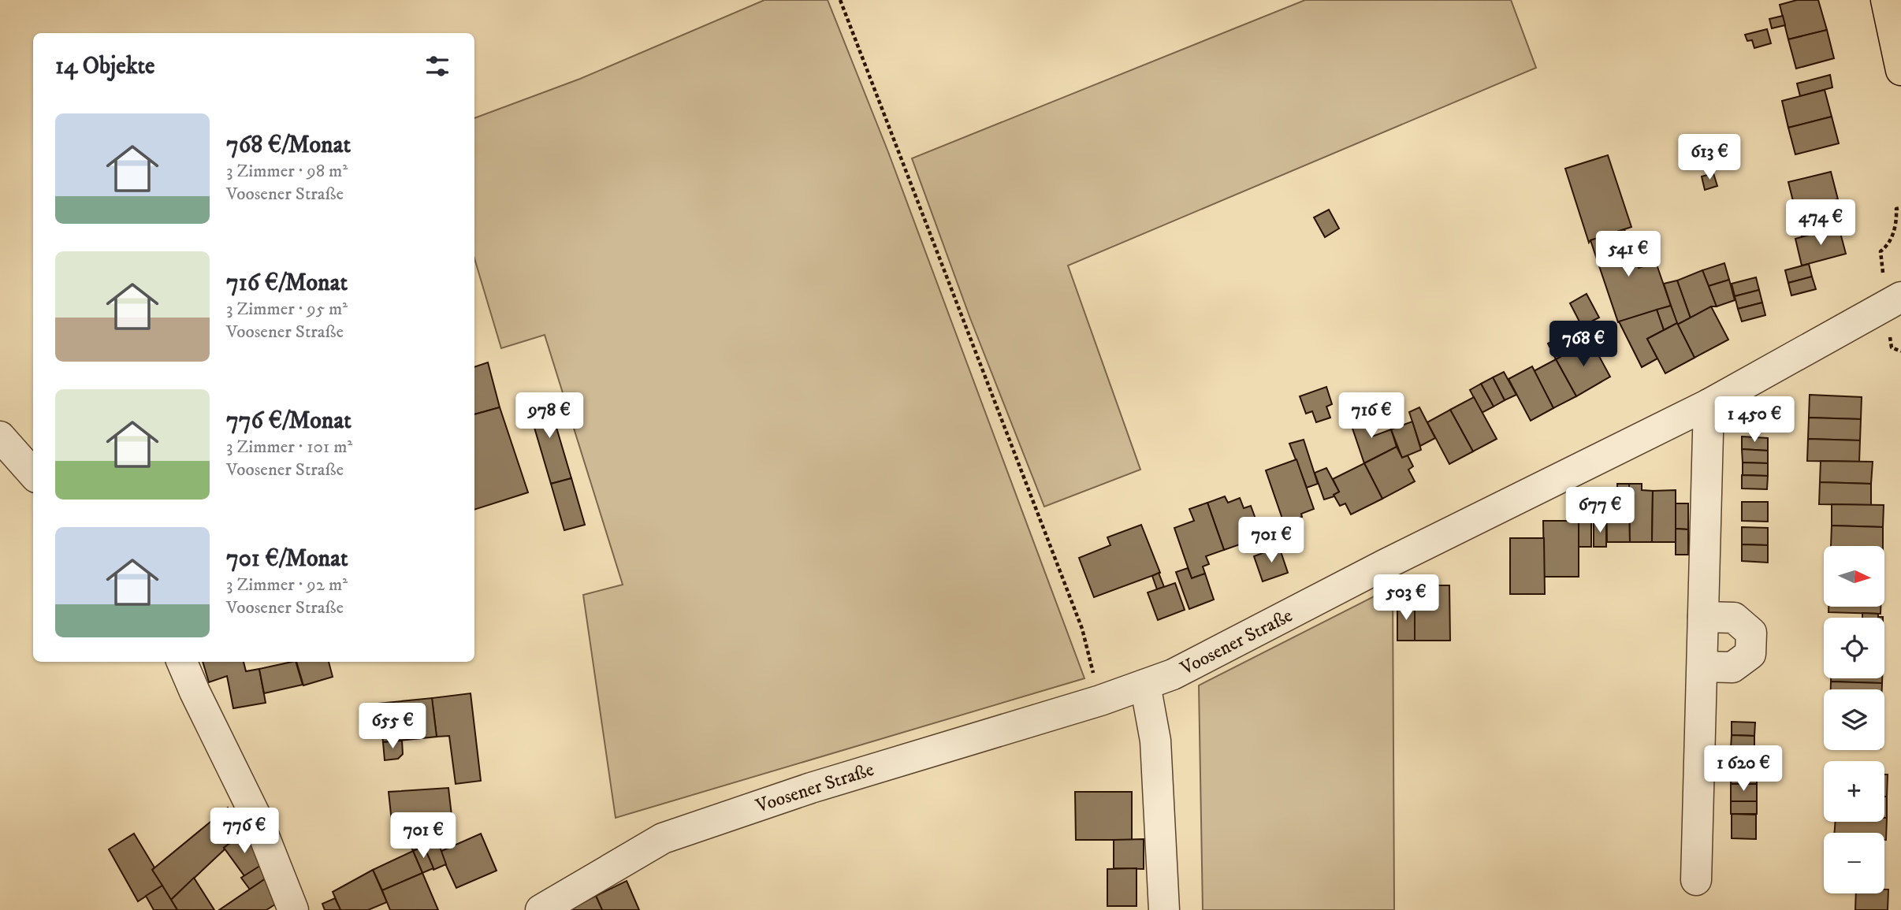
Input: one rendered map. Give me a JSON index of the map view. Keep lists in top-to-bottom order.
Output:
{
  "streets": {
    "street": ["Voosener Straße"]
  },
  "north": "right",
  "page": {
    "heading": "14 Objekte",
    "list": [
      {
        "name": "768 €/Monat",
        "note": "3 Zimmer · 98 m² · Voosener Straße"
      },
      {
        "name": "716 €/Monat",
        "note": "3 Zimmer · 95 m² · Voosener Straße"
      },
      {
        "name": "776 €/Monat",
        "note": "3 Zimmer · 101 m² · Voosener Straße"
      },
      {
        "name": "701 €/Monat",
        "note": "3 Zimmer · 92 m² · Voosener Straße"
      }
    ],
    "price": [
      "613 €",
      "474 €",
      "541 €",
      "768 €",
      "978 €",
      "716 €",
      "1 450 €",
      "677 €",
      "701 €",
      "503 €",
      "655 €",
      "1 620 €",
      "776 €",
      "701 €"
    ],
    "map_buttons": ["+", "−"]
  }
}
